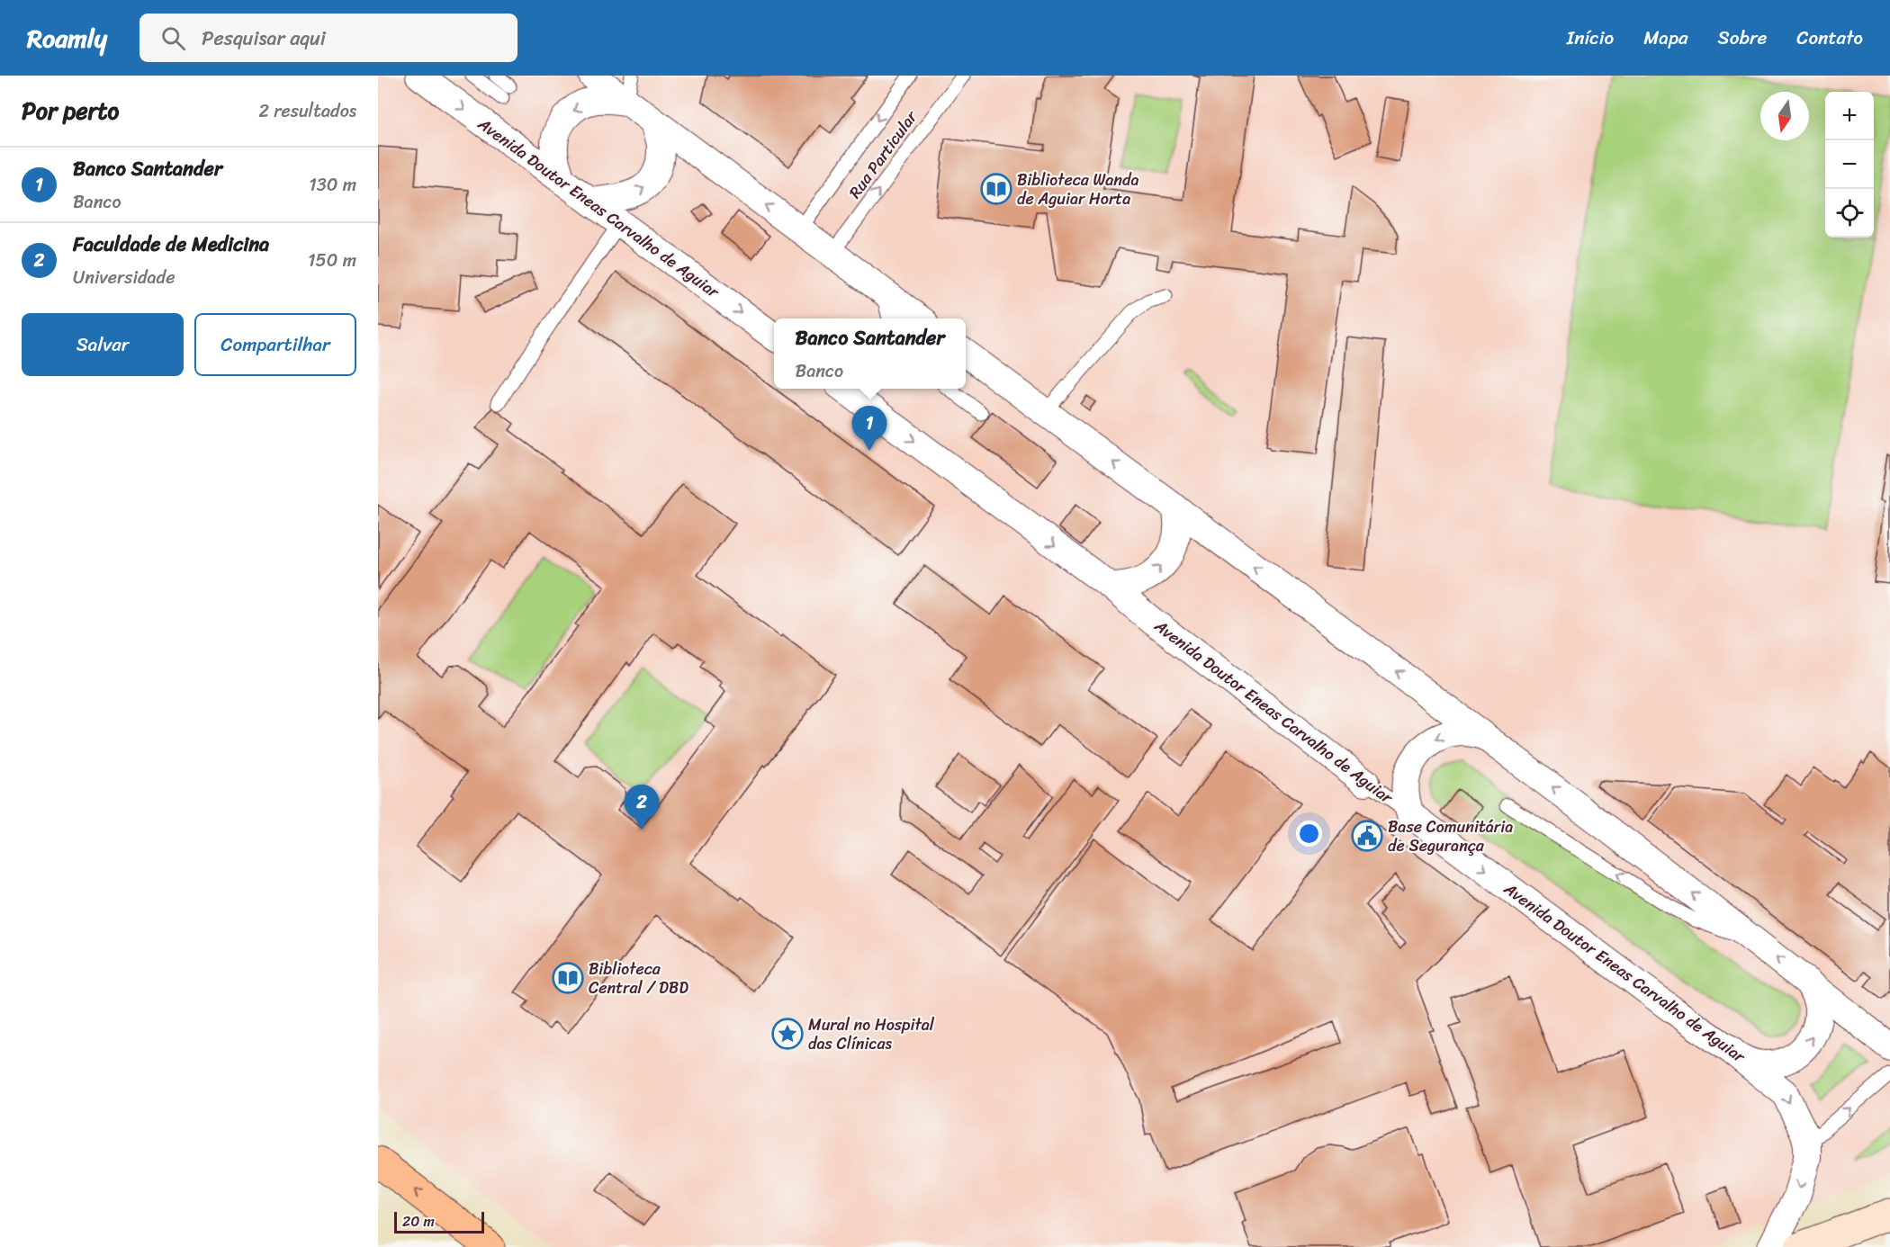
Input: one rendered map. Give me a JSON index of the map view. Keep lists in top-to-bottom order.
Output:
{
  "streets": {
    "street": ["Avenida Doutor Eneas Carvalho de Aguiar"],
    "lane": ["Rua Particular"]
  },
  "places": {
    "library": ["Biblioteca Wanda de Aguiar Horta", "Biblioteca Central / DBD"],
    "public building": ["Base Comunitária de Segurança"],
    "place": ["Mural no Hospital das Clínicas"]
  },
  "scale_bar": "20 m",
  "north": "bottom",
  "page": {
    "header": "Roamly",
    "search": "Pesquisar aqui",
    "nav": [
      "Início",
      "Mapa",
      "Sobre",
      "Contato"
    ],
    "heading": ["Por perto", "2 resultados"],
    "map_buttons": ["+", "−"],
    "list": [
      {
        "mark": "1",
        "name": "Banco Santander",
        "note": "Banco",
        "value": "130 m"
      },
      {
        "mark": "2",
        "name": "Faculdade de Medicina",
        "note": "Universidade",
        "value": "150 m"
      }
    ],
    "buttons": ["Salvar", "Compartilhar"],
    "popup": ["Banco Santander", "Banco"],
    "pins": ["1", "2"],
    "scale": "20 m"
  }
}
